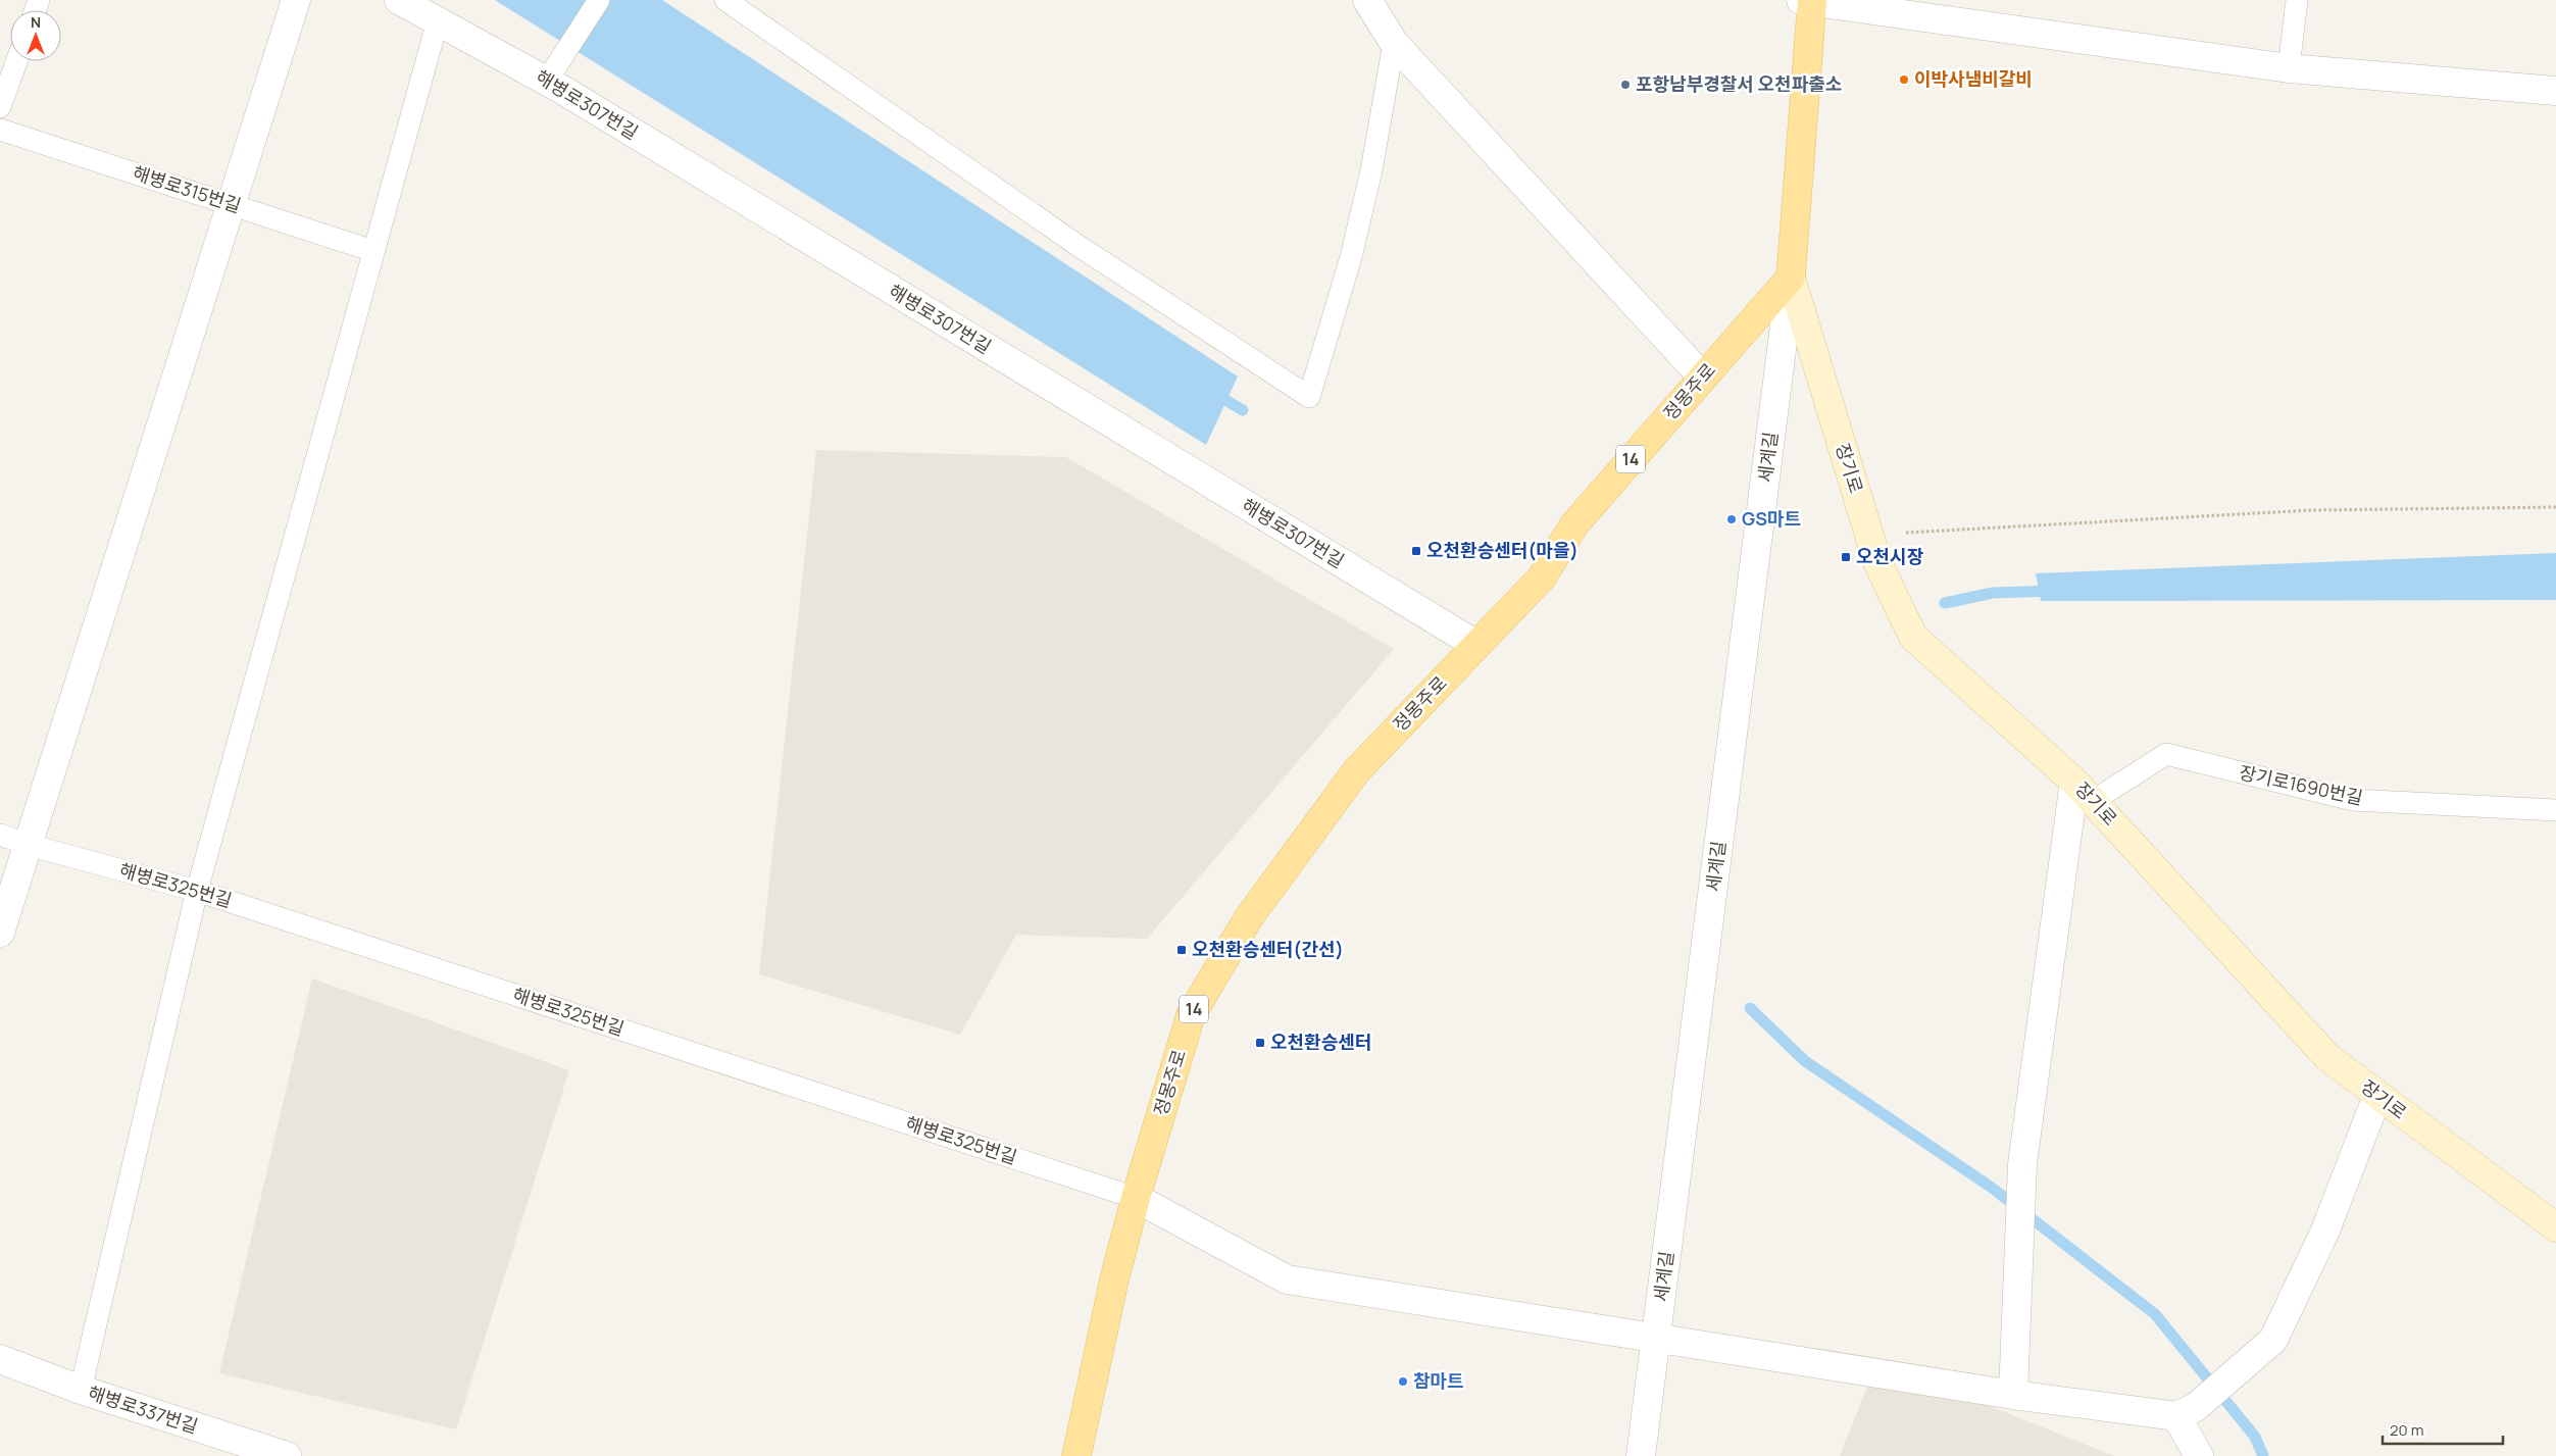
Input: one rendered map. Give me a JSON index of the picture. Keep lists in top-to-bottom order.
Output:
{
  "streets": {
    "main road": ["정몽주로", "14", "장기로"],
    "street": ["해병로307번길", "세계길", "해병로337번길"],
    "lane": ["해병로315번길", "장기로1690번길", "해병로325번길"]
  },
  "crossings": [
    ["해병로307번길", "정몽주로"],
    ["정몽주로", "세계길"],
    ["정몽주로", "장기로"],
    ["정몽주로", "해병로325번길"],
    ["세계길", "장기로"],
    ["장기로", "장기로1690번길"]
  ],
  "places": {
    "other": [
      "이박사냄비갈비",
      "포항남부경찰서 오천파출소",
      "GS마트",
      "참마트"
    ],
    "transit": [
      "오천환승센터(마을)",
      "오천시장",
      "오천환승센터(간선)",
      "오천환승센터"
    ]
  },
  "scale_bar": "20 m",
  "north": "top"
}
